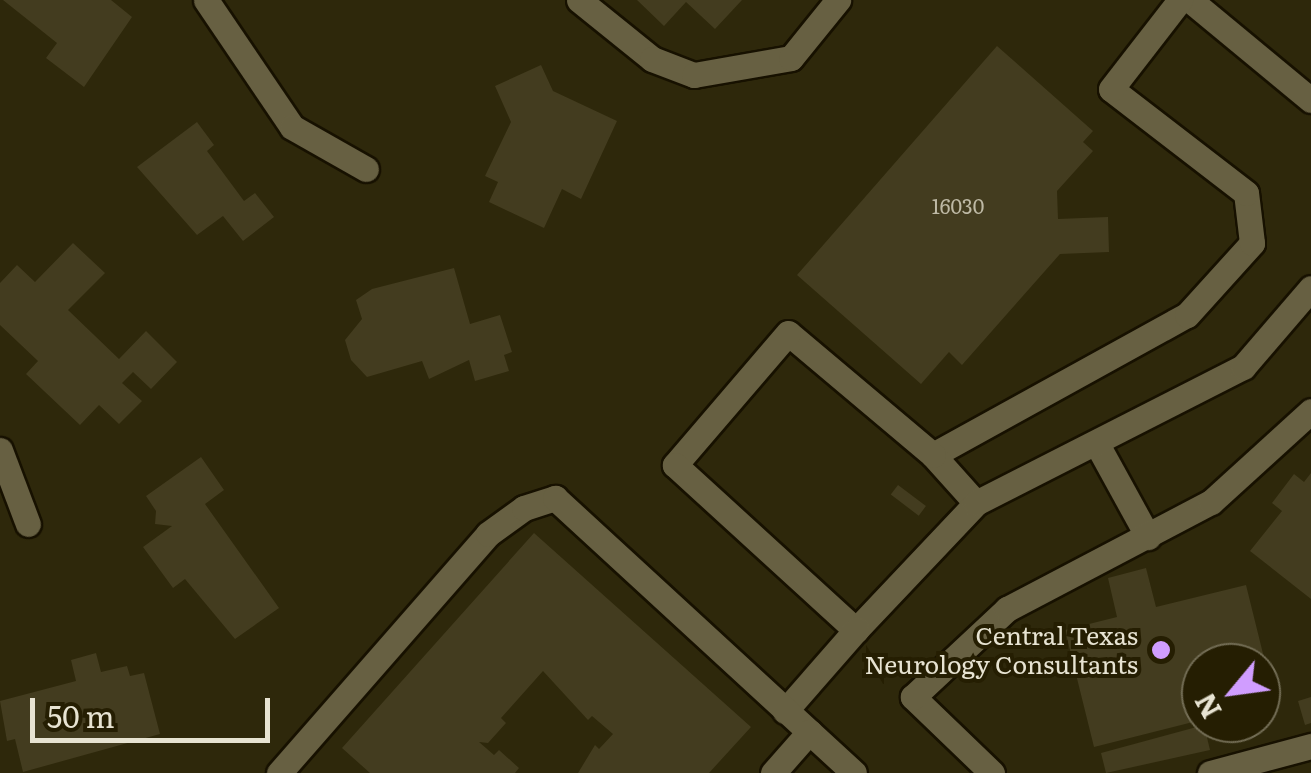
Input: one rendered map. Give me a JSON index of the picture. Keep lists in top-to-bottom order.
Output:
{
  "places": ["Central Texas Neurology Consultants"],
  "house_numbers": ["16030"],
  "scale_bar": "50 m",
  "north": "bottom left"
}
